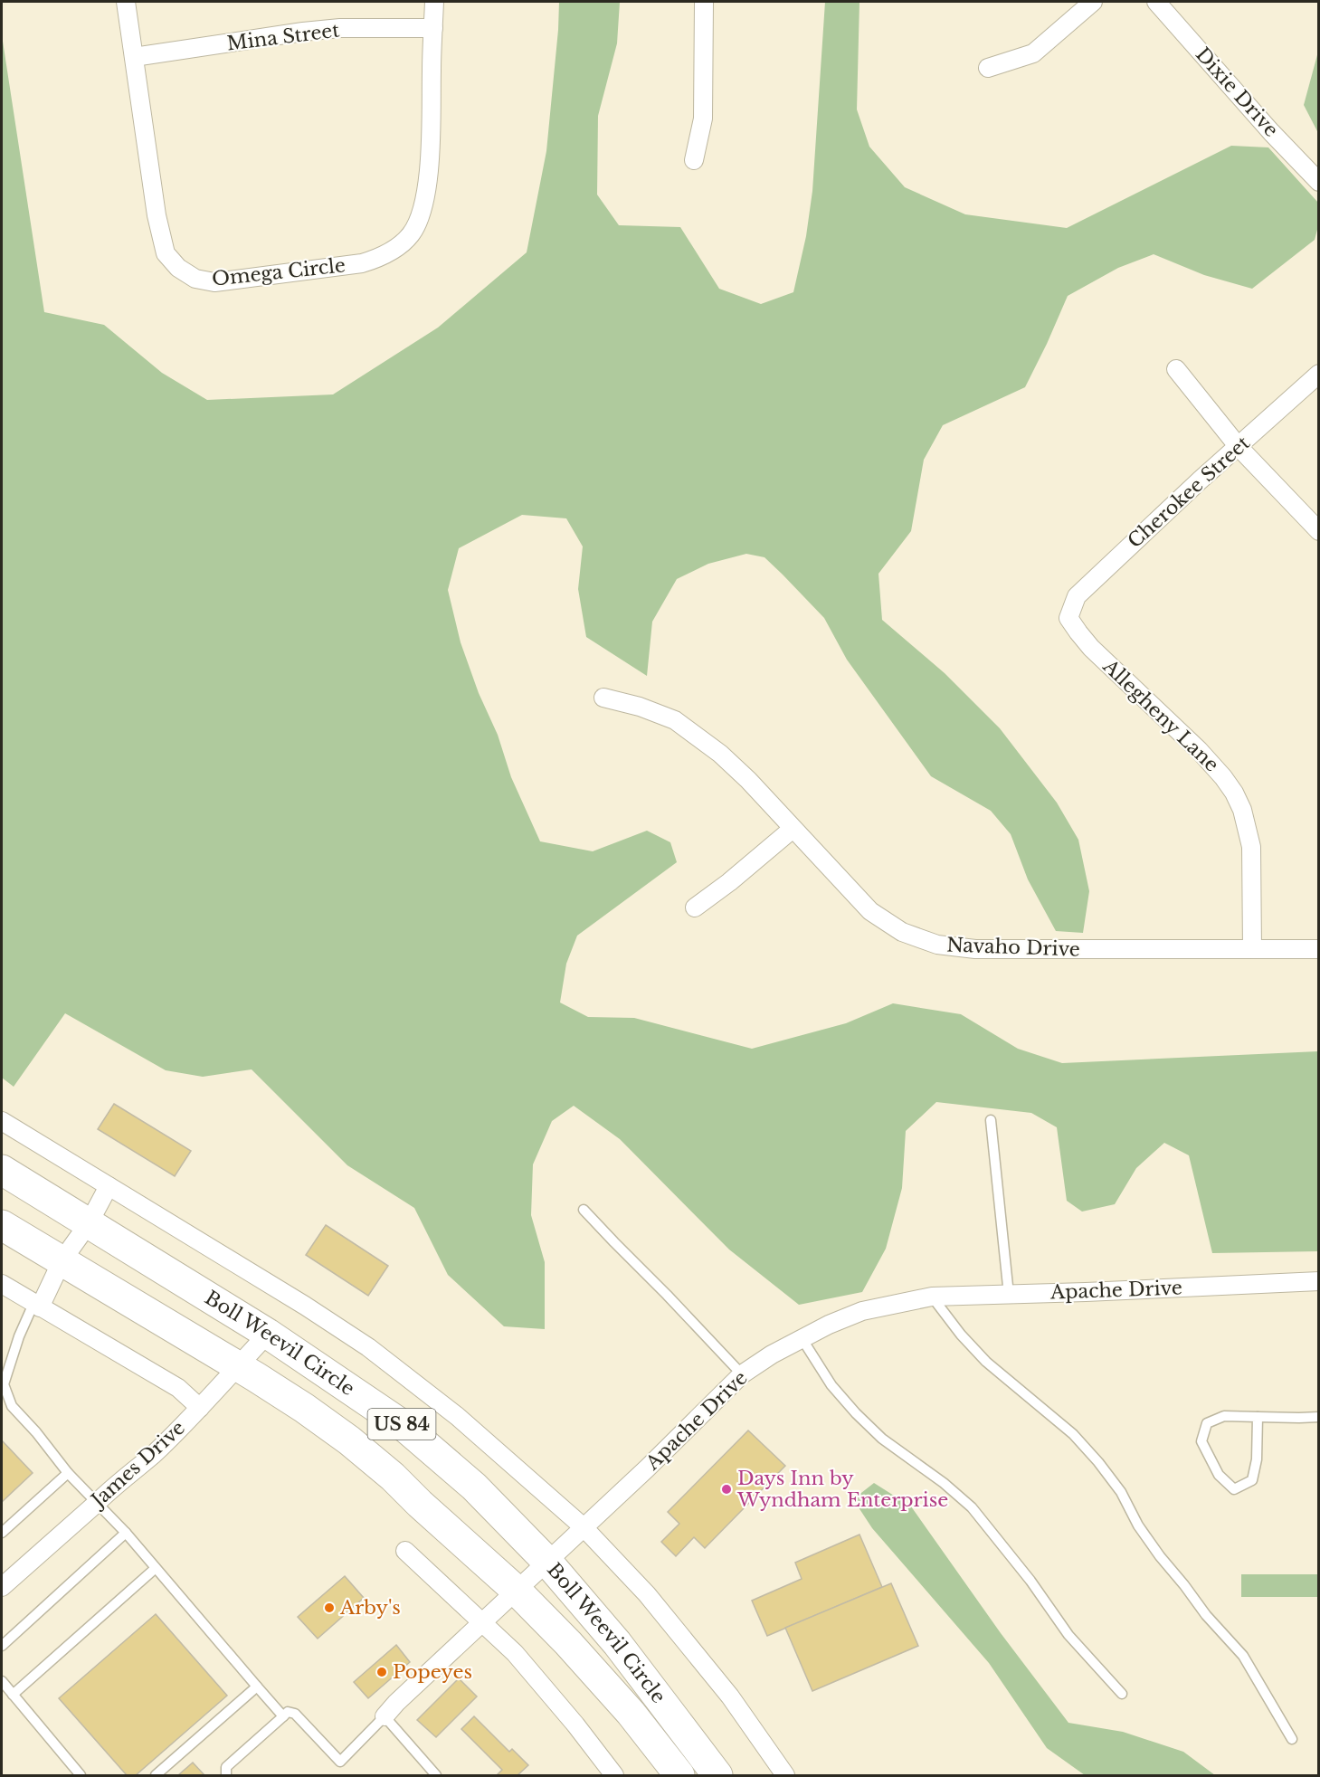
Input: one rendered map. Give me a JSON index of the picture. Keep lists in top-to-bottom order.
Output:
{
  "streets": {
    "highway": ["Boll Weevil Circle", "US 84"],
    "street": [
      "Mina Street",
      "Dixie Drive",
      "Omega Circle",
      "Cherokee Street",
      "Allegheny Lane",
      "Navaho Drive",
      "Apache Drive",
      "James Drive"
    ]
  },
  "crossings": [
    ["Mina Street", "Omega Circle"],
    ["Cherokee Street", "Allegheny Lane"],
    ["Allegheny Lane", "Navaho Drive"],
    ["Apache Drive", "Boll Weevil Circle"],
    ["Boll Weevil Circle", "James Drive"]
  ],
  "places": ["Days Inn by Wyndham Enterprise", "Arby's", "Popeyes"]
}
